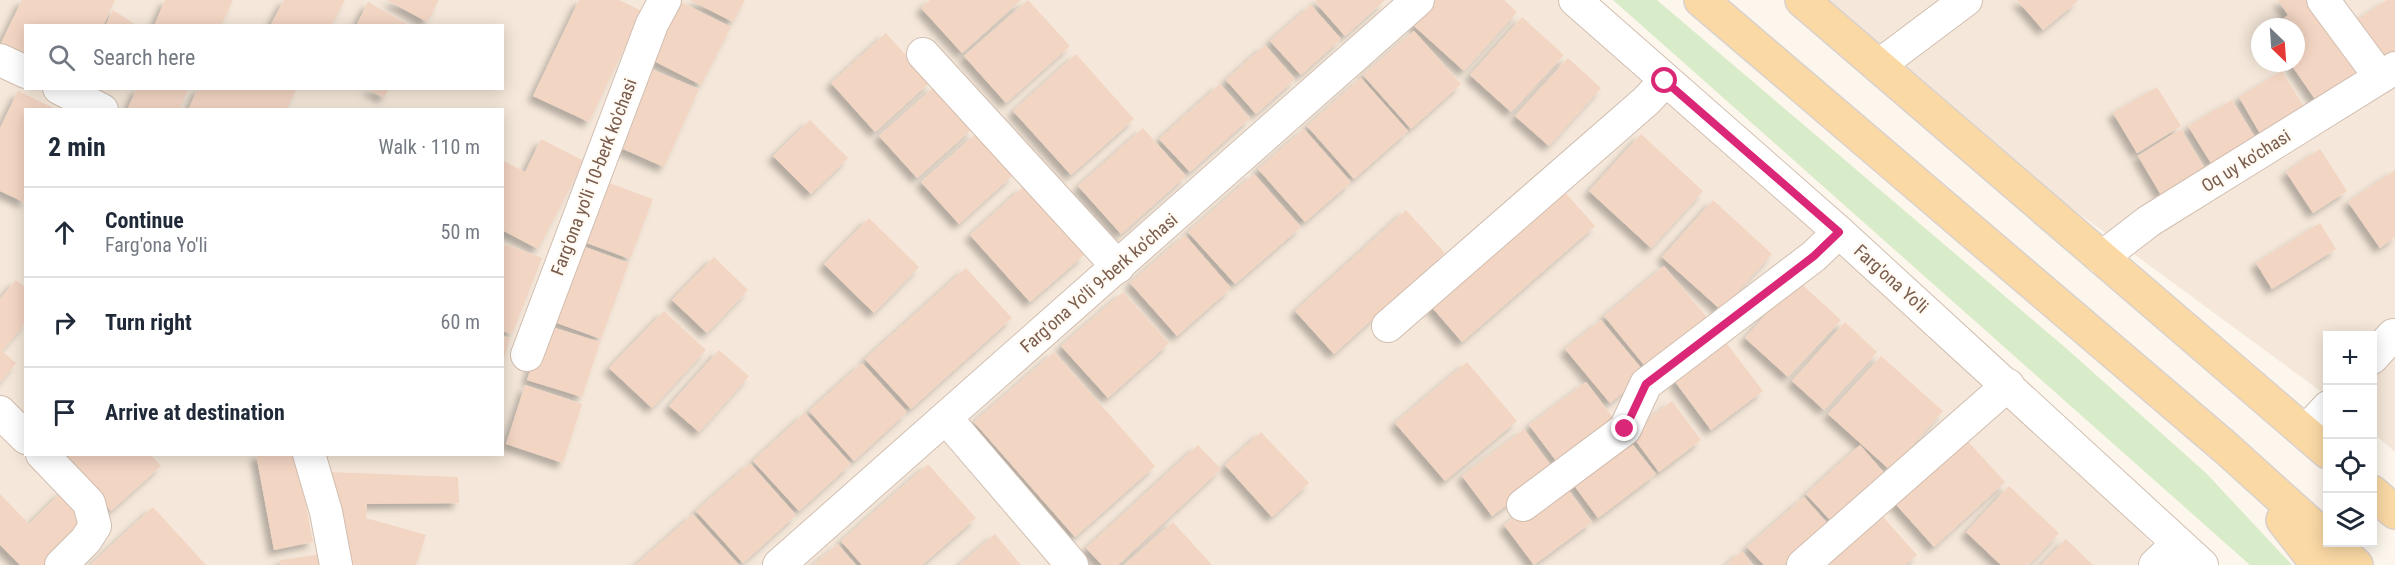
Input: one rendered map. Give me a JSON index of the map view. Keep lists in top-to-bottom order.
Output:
{
  "streets": {
    "street": [
      "Oq uy ko'chasi",
      "Farg'ona yo'li 10-berk ko'chasi",
      "Farg'ona Yo'li",
      "Farg'ona Yo'li 9-berk ko'chasi"
    ]
  },
  "north": "bottom right",
  "page": {
    "search": "Search here",
    "heading": ["2 min", "Walk · 110 m"],
    "list": [
      ["Continue", "Farg'ona Yo'li", "50 m"],
      ["Turn right", "60 m"],
      "Arrive at destination"
    ],
    "map_buttons": ["+", "−"]
  }
}
